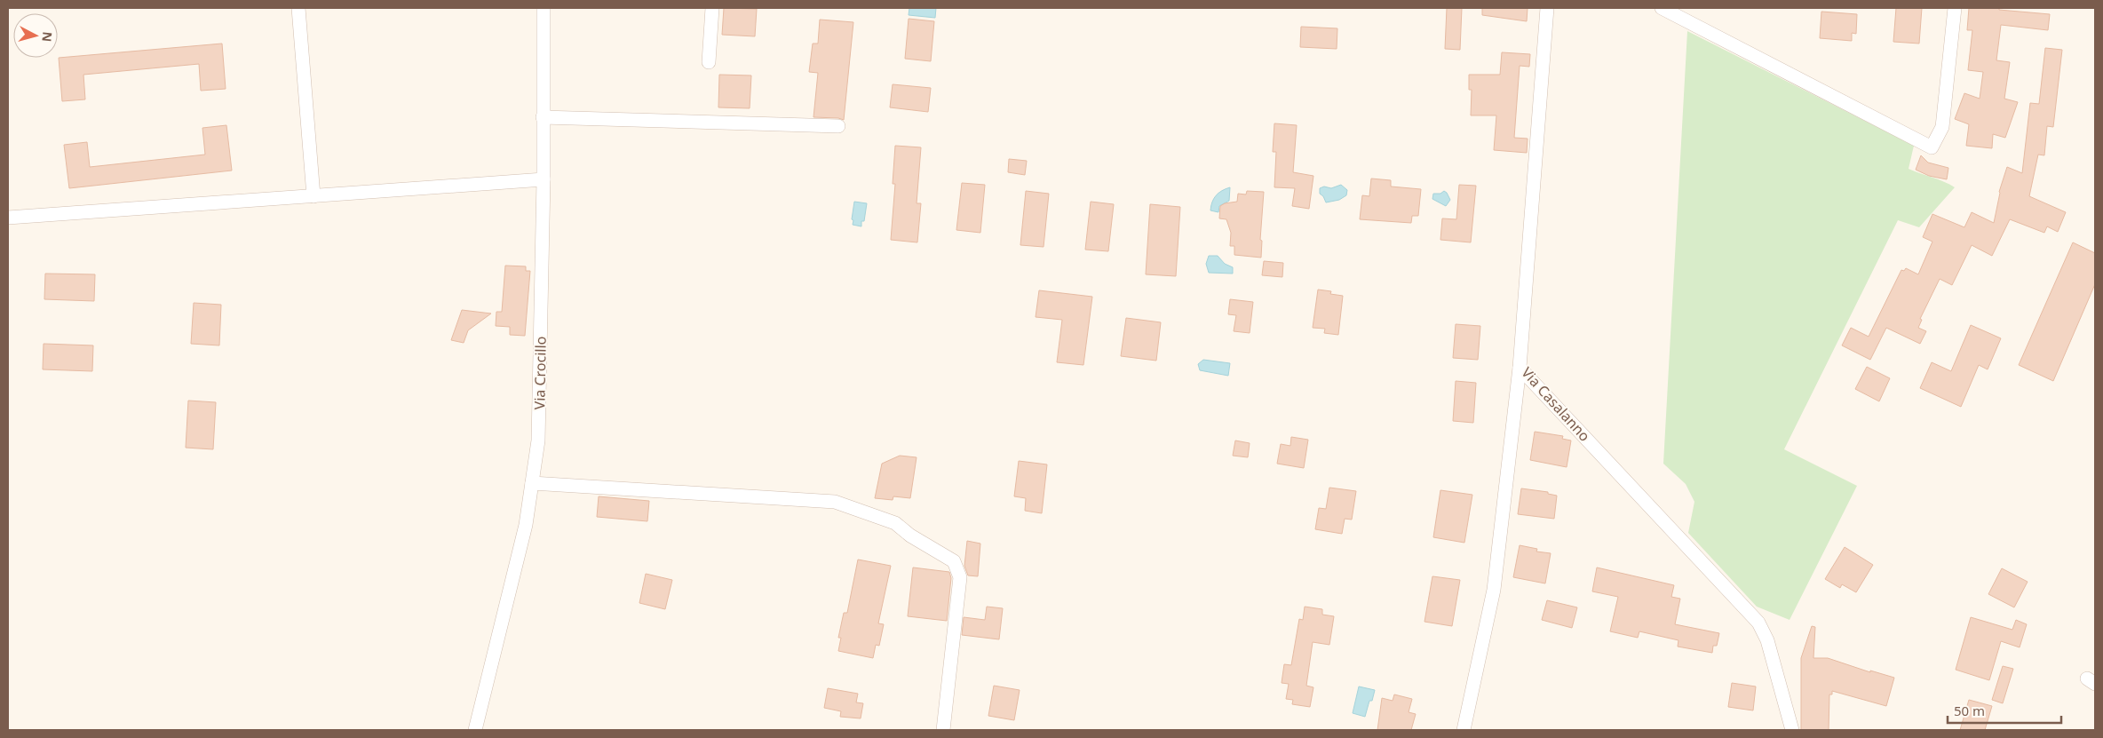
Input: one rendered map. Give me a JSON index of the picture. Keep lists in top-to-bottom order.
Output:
{
  "streets": {
    "street": ["Via Crocillo", "Via Casalanno"]
  },
  "scale_bar": "50 m",
  "north": "right"
}
